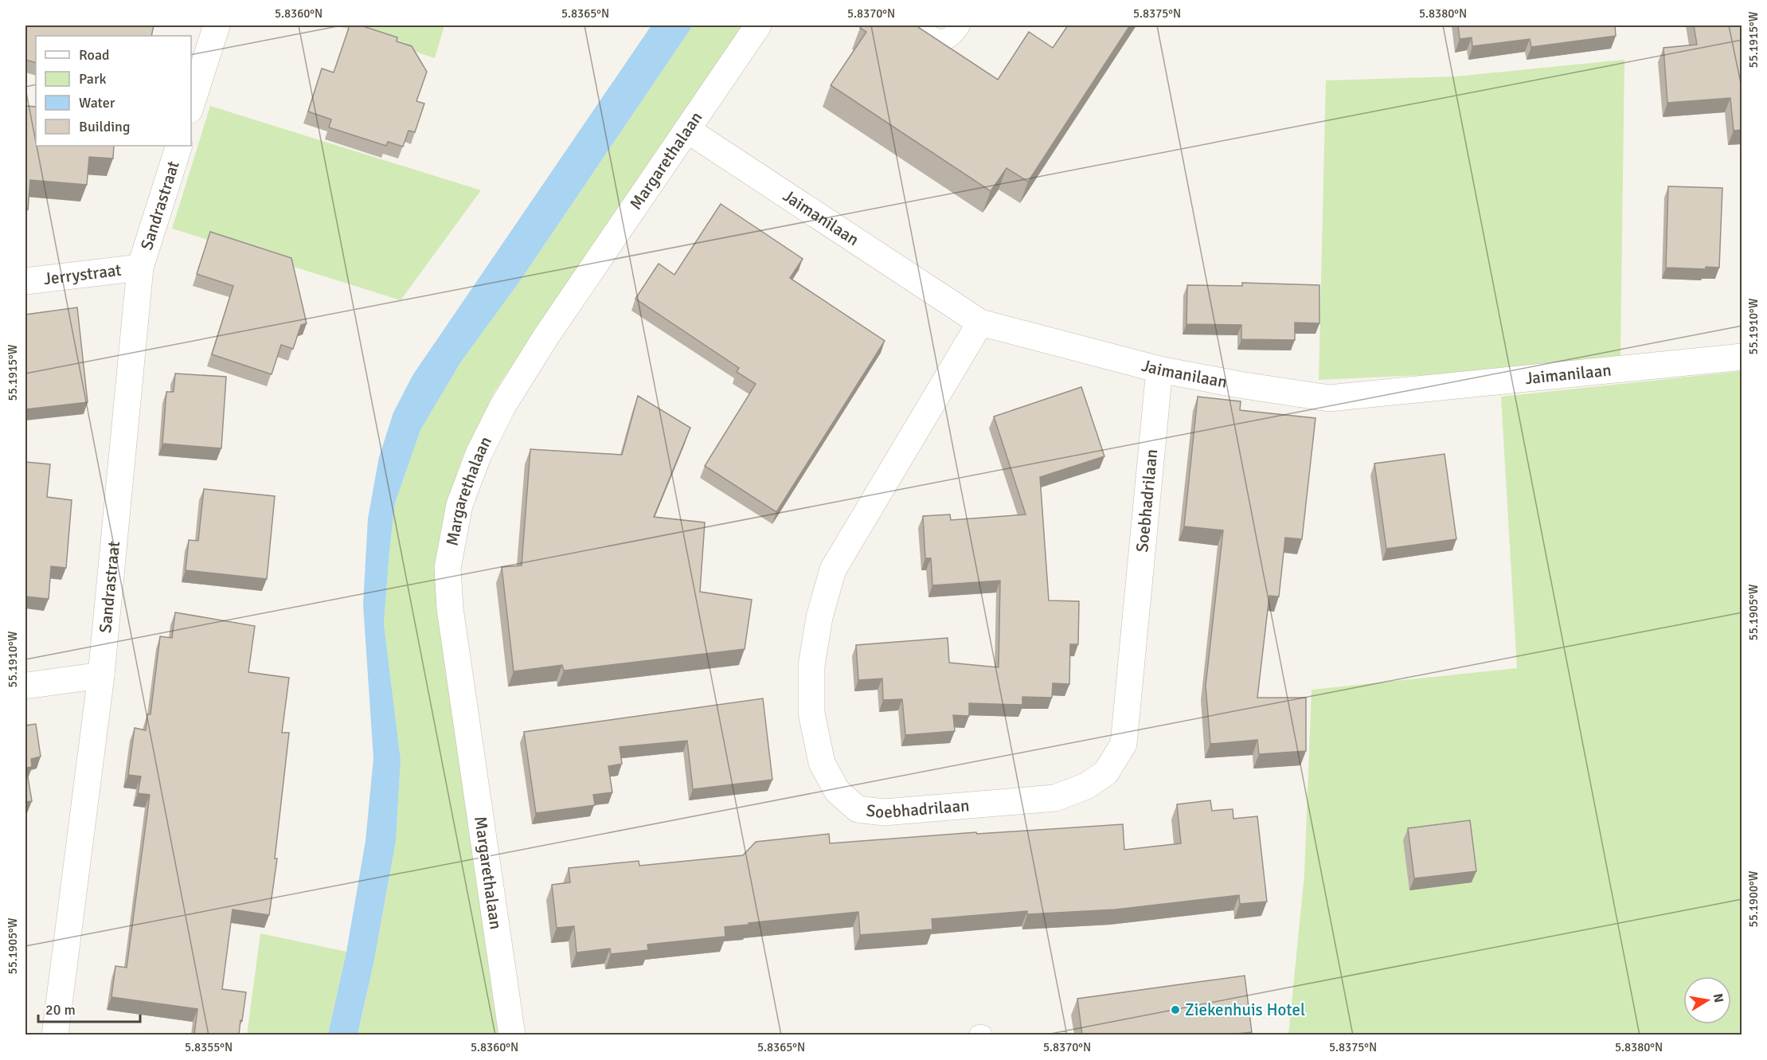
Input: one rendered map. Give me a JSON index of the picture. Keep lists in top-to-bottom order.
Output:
{
  "streets": {
    "street": [
      "Margarethalaan",
      "Sandrastraat",
      "Jaimanilaan",
      "Jerrystraat",
      "Soebhadrilaan"
    ]
  },
  "crossings": [
    ["Margarethalaan", "Jaimanilaan"],
    ["Sandrastraat", "Jerrystraat"],
    ["Jaimanilaan", "Soebhadrilaan"]
  ],
  "places": ["Ziekenhuis Hotel"],
  "legend": [
    "Road",
    "Park",
    "Water",
    "Building"
  ],
  "scale_bar": "20 m",
  "north": "right",
  "coordinates": [
    "5.8360°N",
    "5.8365°N",
    "5.8370°N",
    "5.8375°N",
    "5.8380°N",
    "55.1915°W",
    "55.1910°W",
    "55.1905°W",
    "55.1900°W",
    "5.8355°N"
  ]
}
